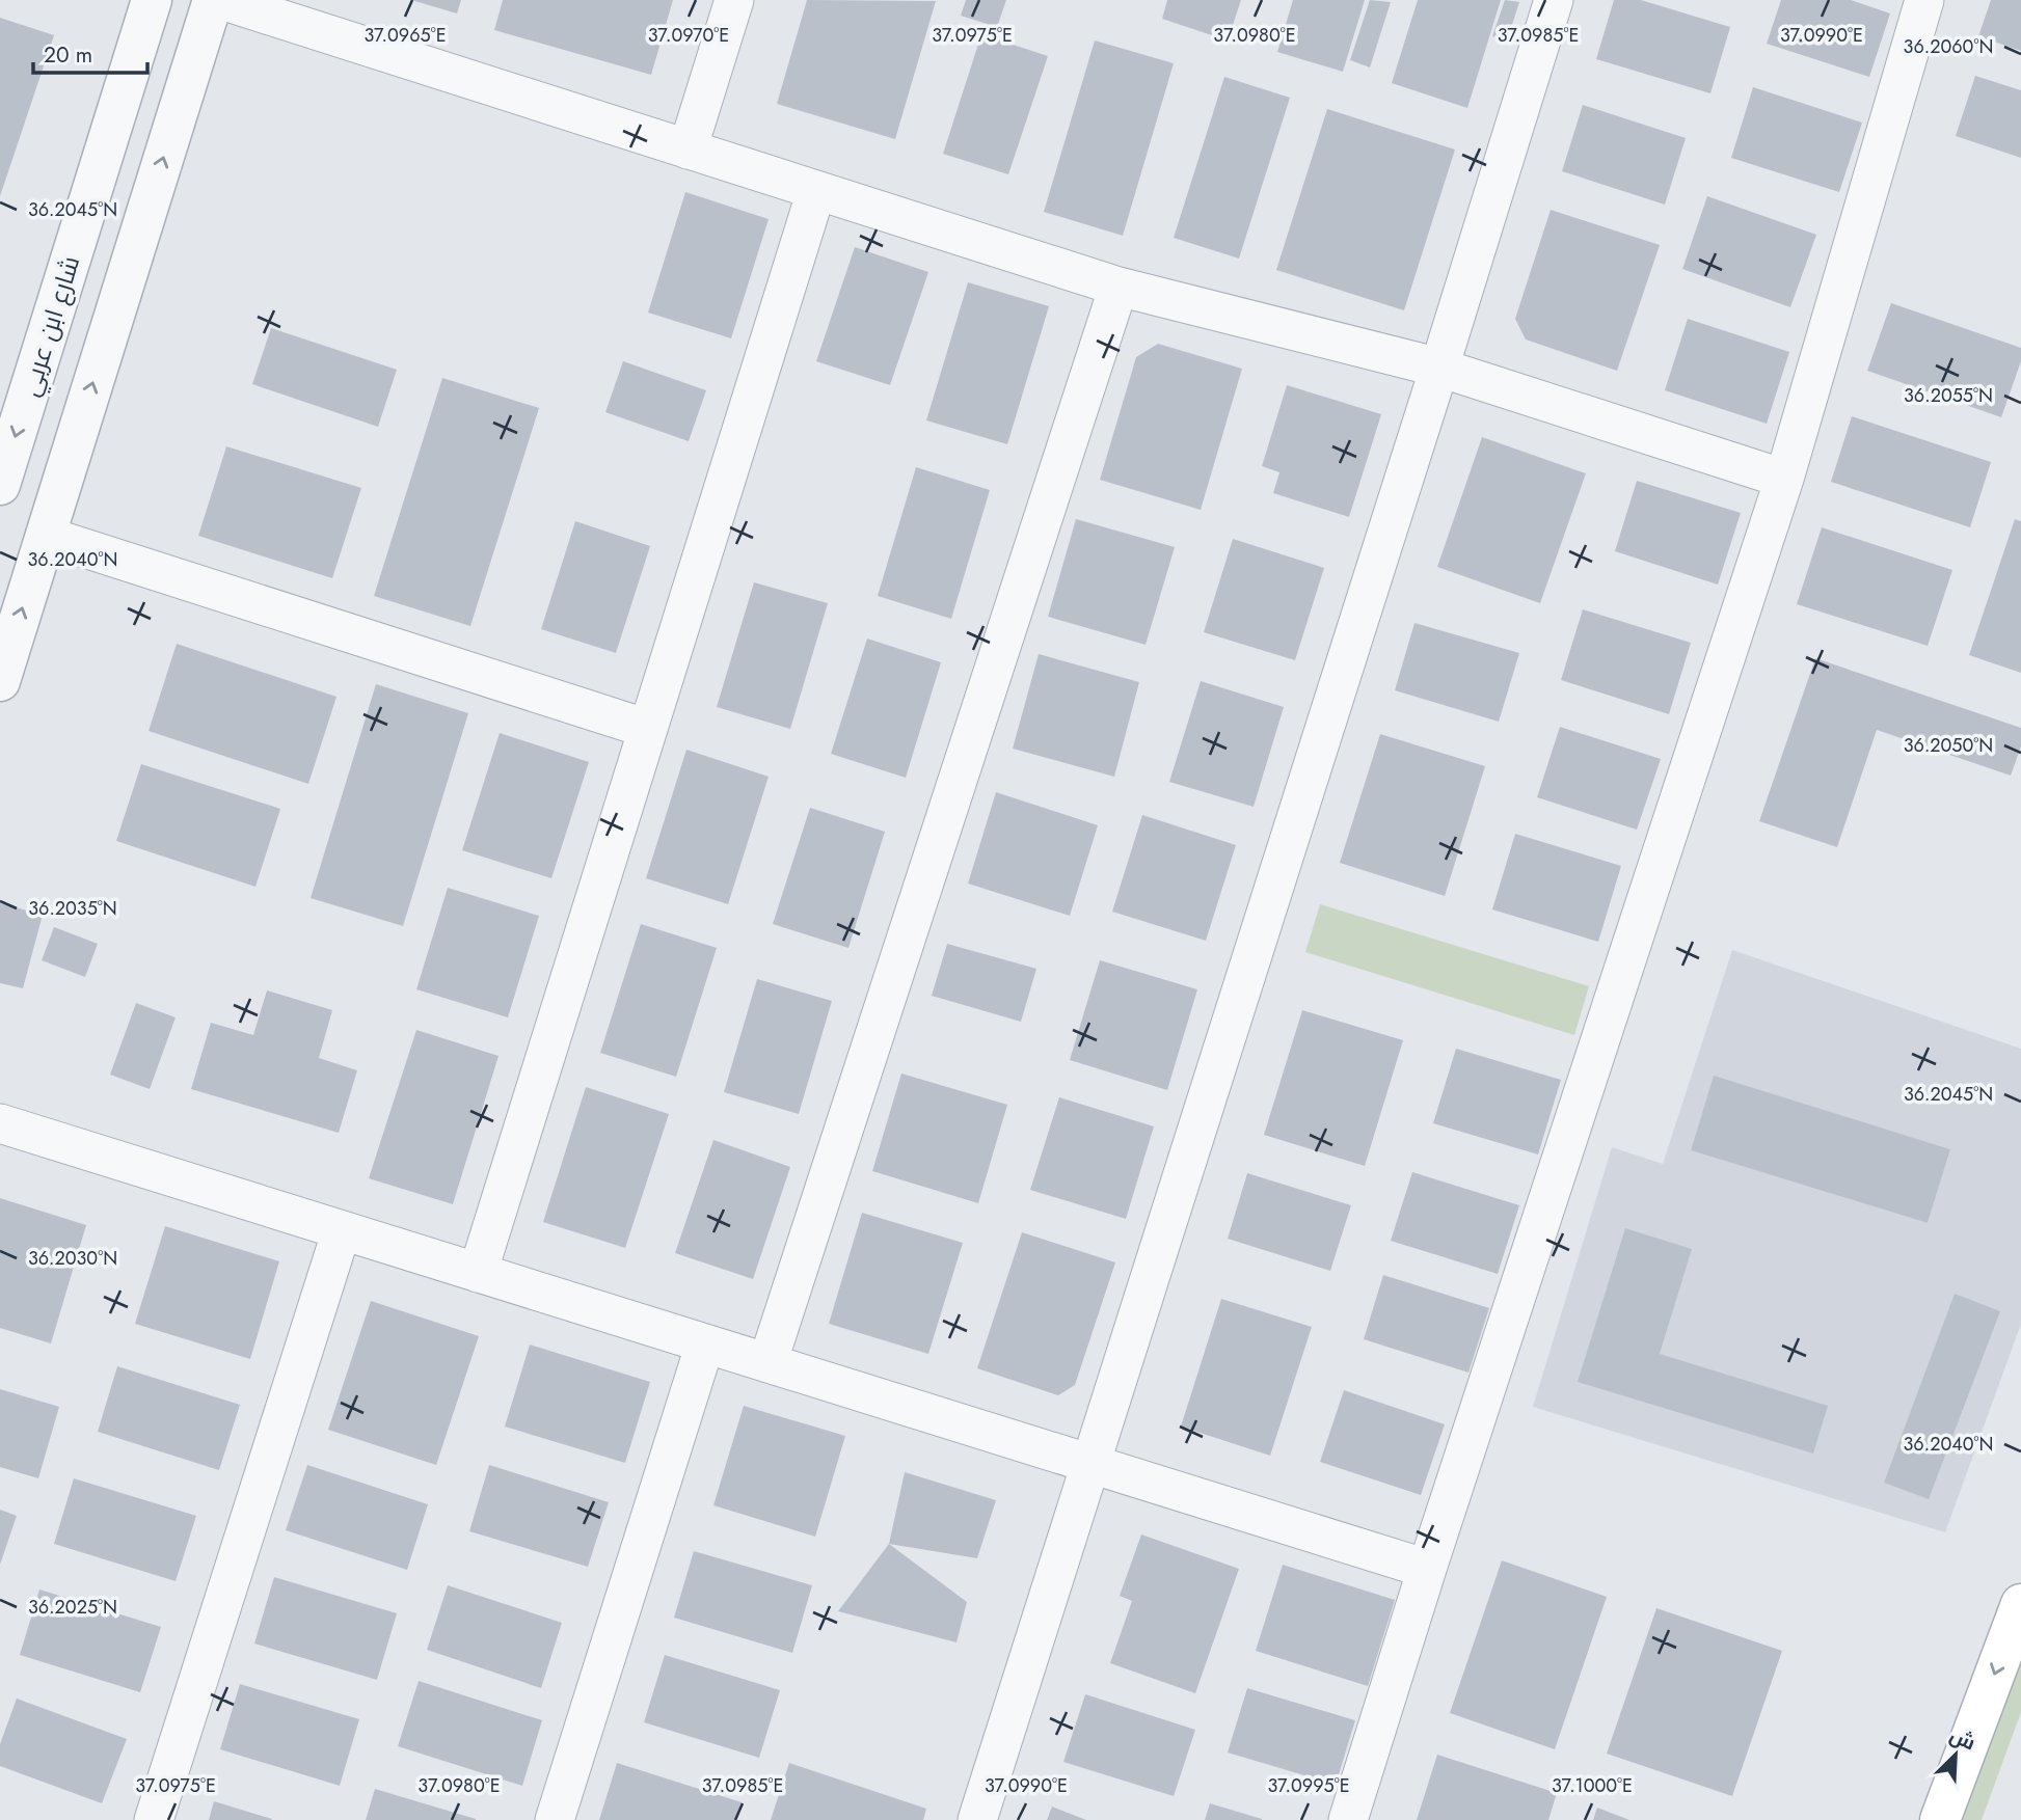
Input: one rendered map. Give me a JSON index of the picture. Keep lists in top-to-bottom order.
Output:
{
  "streets": {
    "street": ["شارع ابن عربي"]
  },
  "scale_bar": "20 m",
  "north": "top right",
  "coordinates": [
    "37.0970°E",
    "37.0975°E",
    "37.0980°E",
    "37.0985°E",
    "37.0965°E",
    "37.0990°E",
    "36.2060°N",
    "36.2045°N",
    "36.2055°N",
    "36.2040°N",
    "36.2050°N",
    "36.2035°N",
    "36.2030°N",
    "36.2025°N",
    "37.0995°E",
    "37.1000°E"
  ]
}
